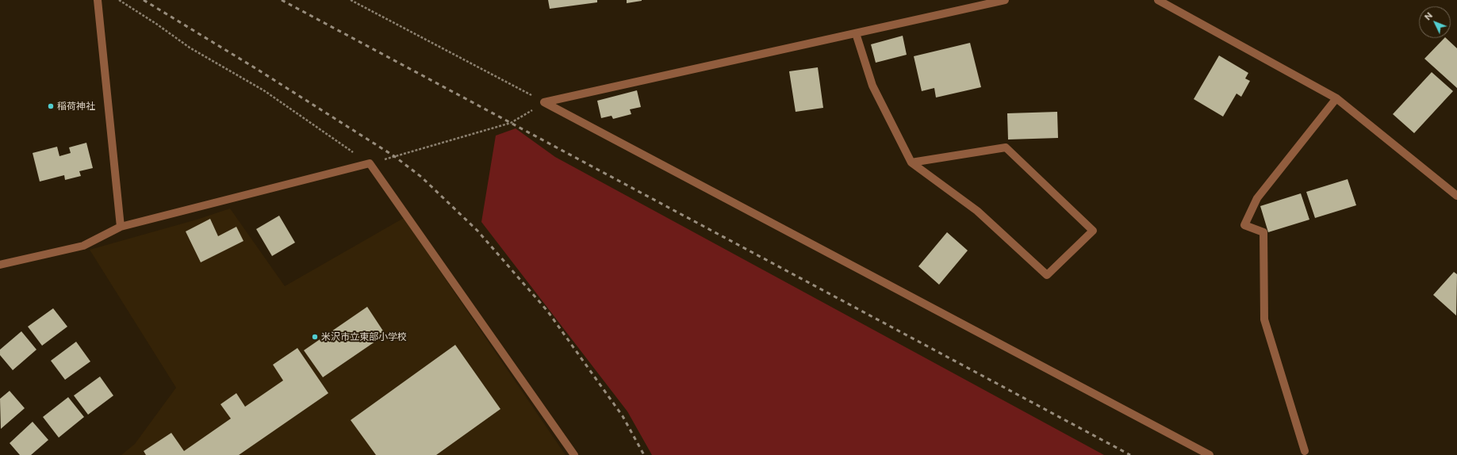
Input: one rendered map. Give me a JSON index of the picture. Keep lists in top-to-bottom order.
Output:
{
  "places": ["稲荷神社", "米沢市立東部小学校"],
  "north": "top left"
}
